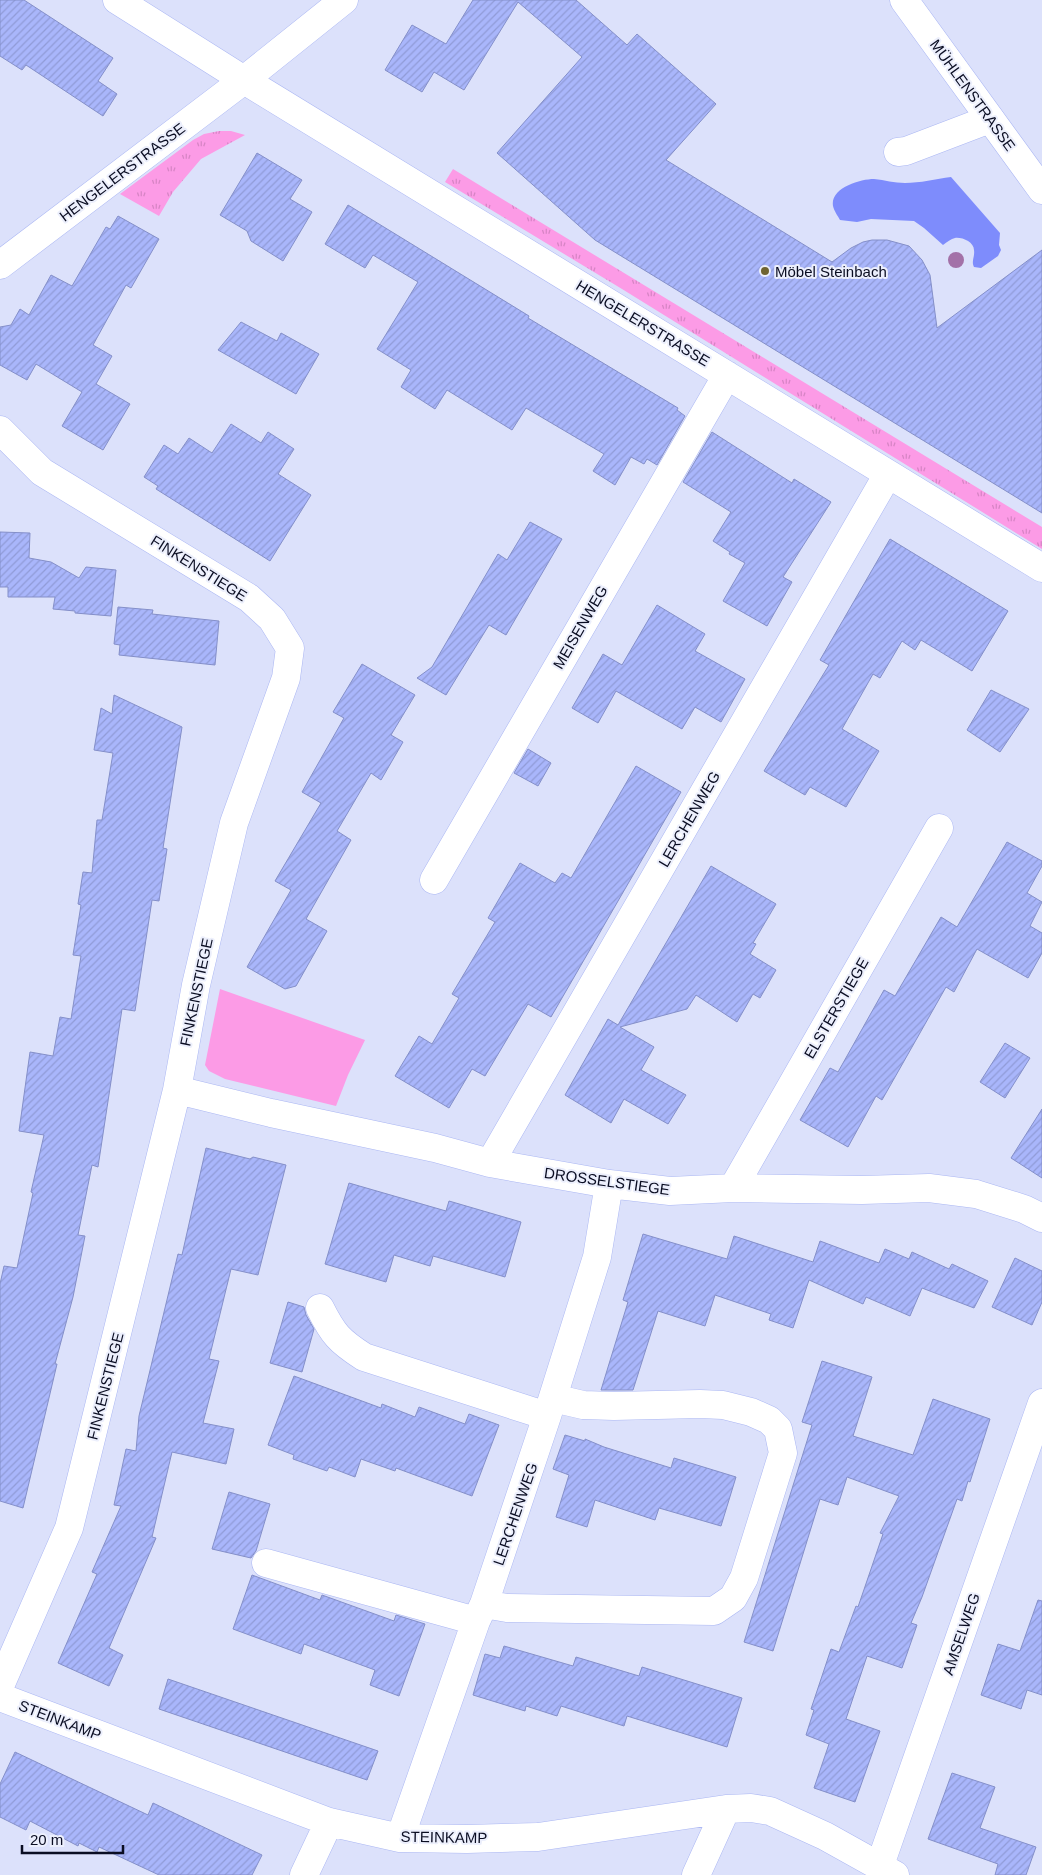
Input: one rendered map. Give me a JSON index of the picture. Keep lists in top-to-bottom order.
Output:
{
  "streets": {
    "street": [
      "MÜHLENSTRASSE",
      "HENGELERSTRASSE",
      "FINKENSTIEGE",
      "MEISENWEG",
      "LERCHENWEG",
      "ELSTERSTIEGE",
      "DROSSELSTIEGE",
      "AMSELWEG",
      "STEINKAMP"
    ]
  },
  "crossings": [
    ["HENGELERSTRASSE", "MEISENWEG"],
    ["HENGELERSTRASSE", "LERCHENWEG"],
    ["FINKENSTIEGE", "DROSSELSTIEGE"],
    ["LERCHENWEG", "DROSSELSTIEGE"],
    ["LERCHENWEG", "STEINKAMP"],
    ["ELSTERSTIEGE", "DROSSELSTIEGE"],
    ["AMSELWEG", "STEINKAMP"]
  ],
  "places": ["Möbel Steinbach"],
  "scale_bar": "20 m"
}
